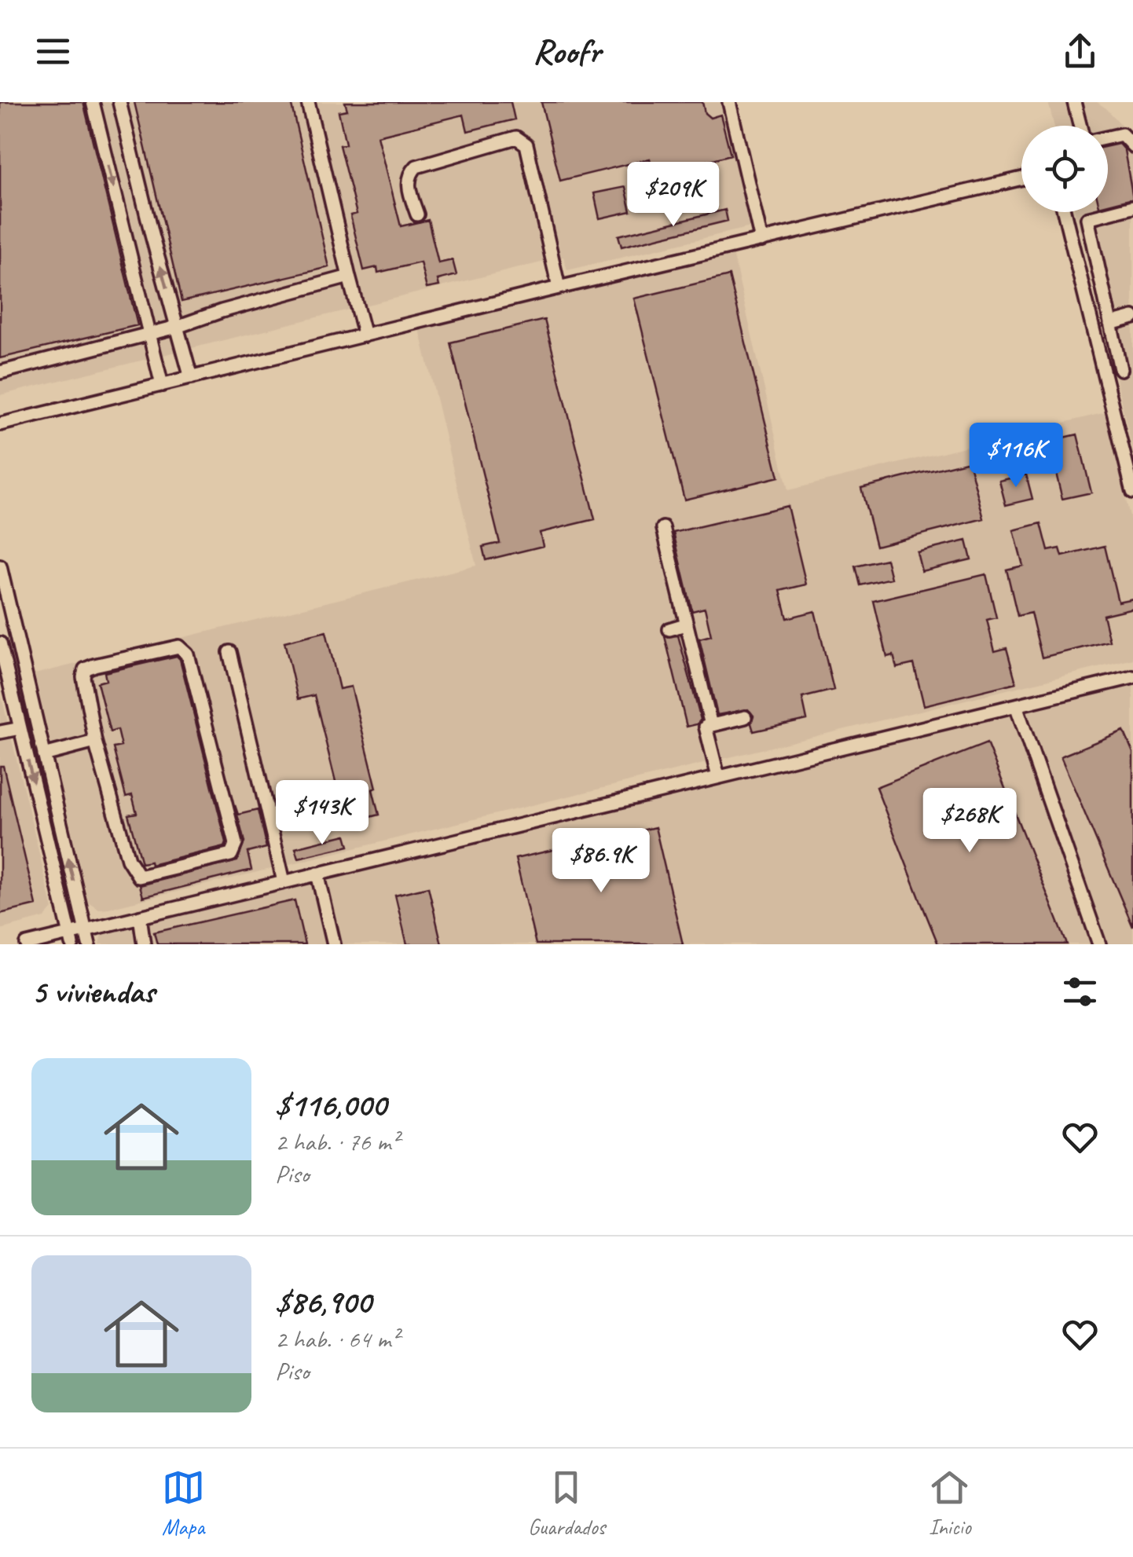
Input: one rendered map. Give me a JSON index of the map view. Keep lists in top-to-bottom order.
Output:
{
  "page": {
    "header": "Roofr",
    "price": [
      "$209K",
      "$116K",
      "$143K",
      "$268K",
      "$86.9K"
    ],
    "heading": "5 viviendas",
    "list": [
      {
        "name": "$116,000",
        "note": "2 hab. · 76 m² · Piso"
      },
      {
        "name": "$86,900",
        "note": "2 hab. · 64 m² · Piso"
      }
    ],
    "tabs": ["Mapa", "Guardados", "Inicio"]
  }
}
